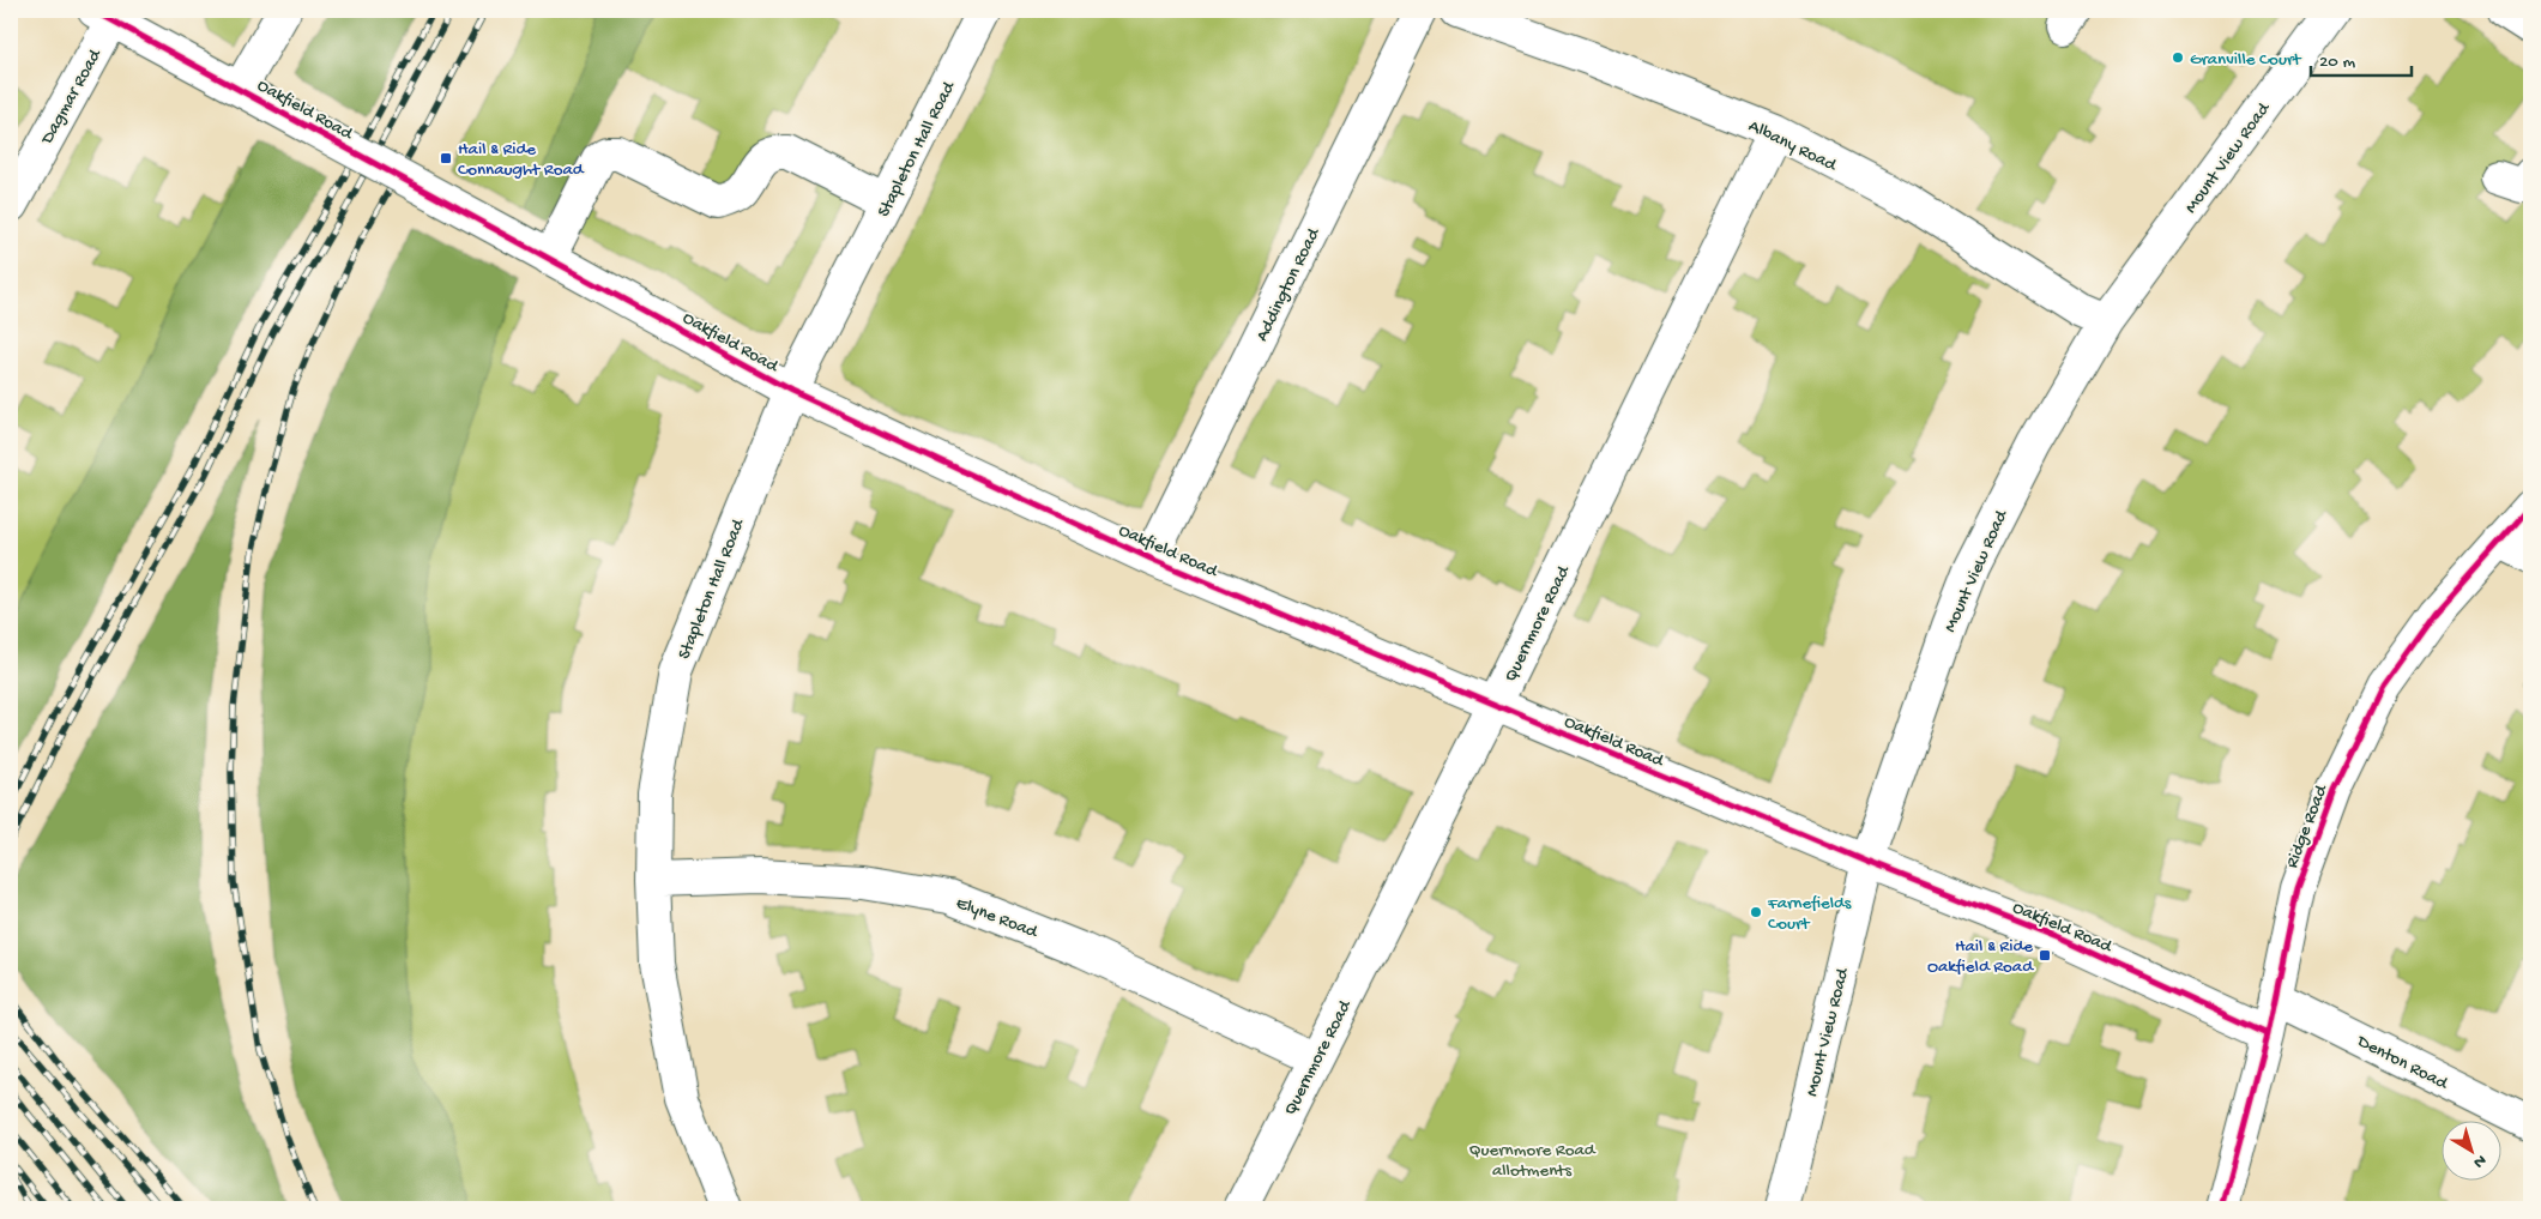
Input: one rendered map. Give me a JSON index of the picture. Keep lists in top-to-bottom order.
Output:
{
  "streets": {
    "street": [
      "Dagmar Road",
      "Oakfield Road",
      "Albany Road",
      "Stapleton Hall Road",
      "Mount View Road",
      "Addington Road",
      "Quernmore Road",
      "Ridge Road",
      "Elyne Road",
      "Denton Road"
    ]
  },
  "crossings": [
    ["Dagmar Road", "Oakfield Road"],
    ["Oakfield Road", "Stapleton Hall Road"],
    ["Oakfield Road", "Mount View Road"],
    ["Oakfield Road", "Addington Road"],
    ["Oakfield Road", "Quernmore Road"],
    ["Oakfield Road", "Ridge Road"],
    ["Albany Road", "Mount View Road"],
    ["Albany Road", "Quernmore Road"],
    ["Stapleton Hall Road", "Elyne Road"],
    ["Quernmore Road", "Elyne Road"],
    ["Ridge Road", "Denton Road"]
  ],
  "parks": ["Quernmore Road allotments"],
  "places": {
    "other": ["Granville Court", "Farnefields Court"],
    "transit": ["Hail & Ride Connaught Road", "Hail & Ride Oakfield Road"]
  },
  "scale_bar": "20 m",
  "north": "bottom right"
}
